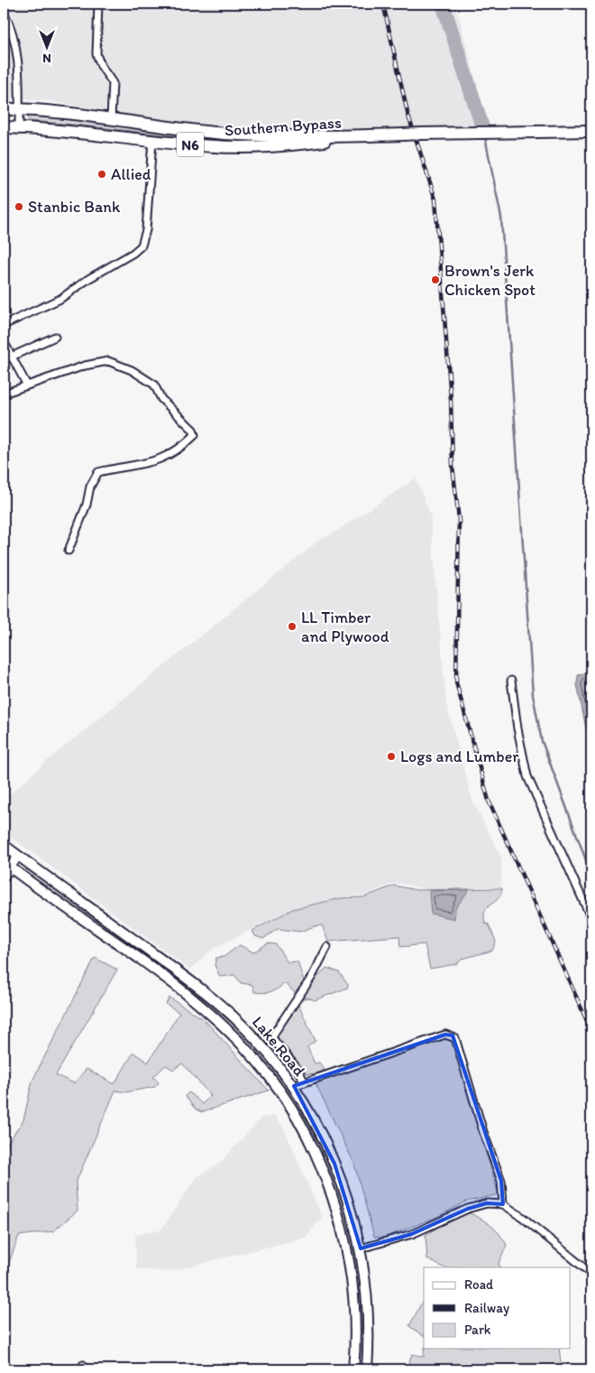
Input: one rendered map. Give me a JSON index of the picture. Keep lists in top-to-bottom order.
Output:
{
  "streets": {
    "highway": ["Southern Bypass", "N6"],
    "main road": ["Lake Road"]
  },
  "places": [
    "Allied",
    "Stanbic Bank",
    "Brown's Jerk Chicken Spot",
    "LL Timber and Plywood",
    "Logs and Lumber"
  ],
  "legend": ["Road", "Railway", "Park"],
  "north": "bottom"
}
